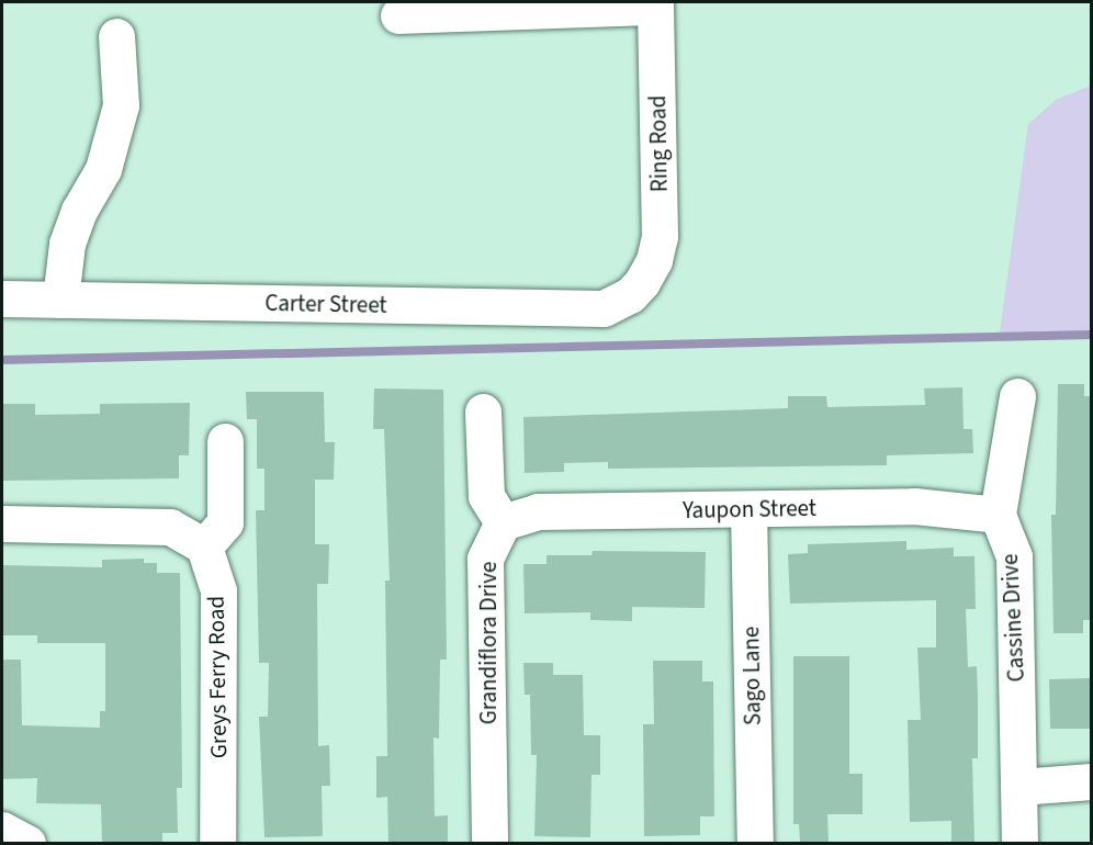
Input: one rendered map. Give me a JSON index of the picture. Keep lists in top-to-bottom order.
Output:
{
  "streets": {
    "street": [
      "Ring Road",
      "Carter Street",
      "Yaupon Street",
      "Cassine Drive",
      "Grandiflora Drive",
      "Sago Lane",
      "Greys Ferry Road"
    ]
  },
  "crossings": [
    ["Ring Road", "Carter Street"],
    ["Yaupon Street", "Cassine Drive"],
    ["Yaupon Street", "Grandiflora Drive"],
    ["Yaupon Street", "Sago Lane"]
  ]
}
